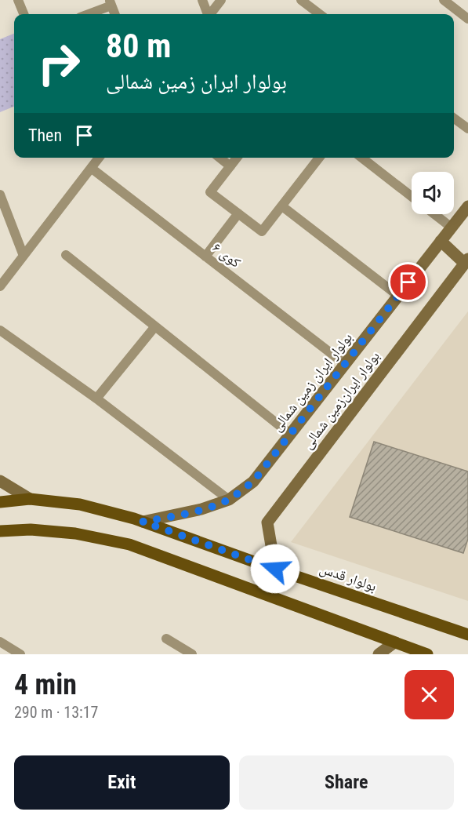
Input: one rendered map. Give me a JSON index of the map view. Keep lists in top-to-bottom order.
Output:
{
  "streets": {
    "main road": ["بولوار قدس"],
    "street": ["کوی ۶", "بولوار ایران زمین شمالی", "بولوار ایران‌زمین شمالی"]
  },
  "crossings": [
    ["کوی ۶", "بولوار ایران زمین شمالی"],
    ["بولوار ایران زمین شمالی", "بولوار قدس"],
    ["بولوار ایران‌زمین شمالی", "بولوار قدس"]
  ],
  "page": {
    "turn": ["80 m", "بولوار ایران زمین شمالی"],
    "then": "Then",
    "heading": ["4 min", "290 m · 13:17"],
    "buttons": ["Exit", "Share"]
  }
}
